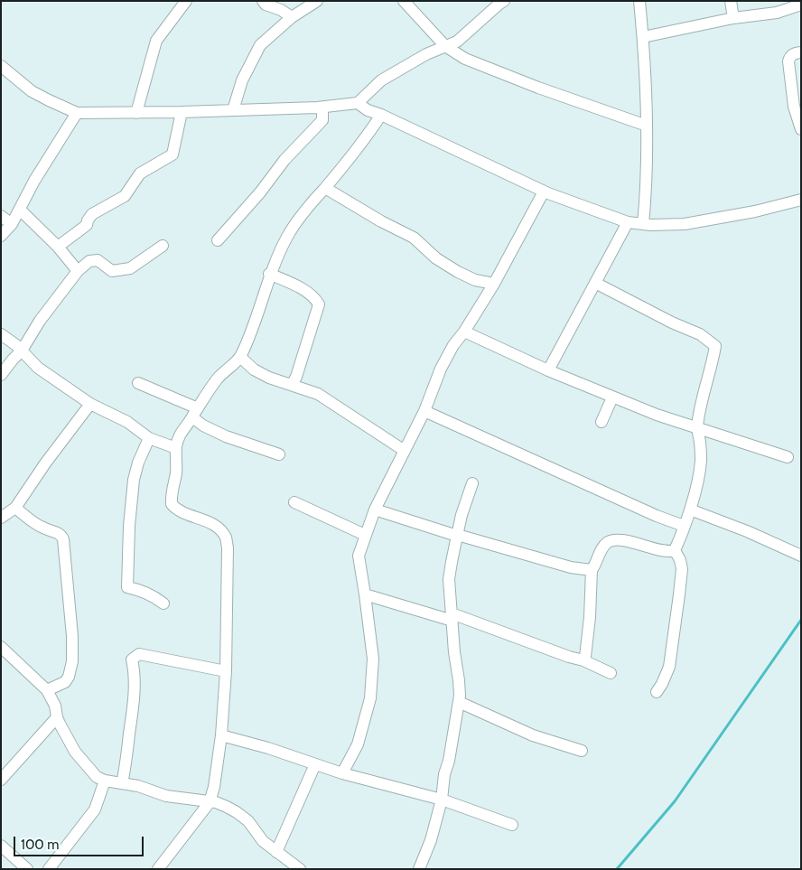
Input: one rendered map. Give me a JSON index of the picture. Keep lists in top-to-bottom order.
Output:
{
  "scale_bar": "100 m"
}
